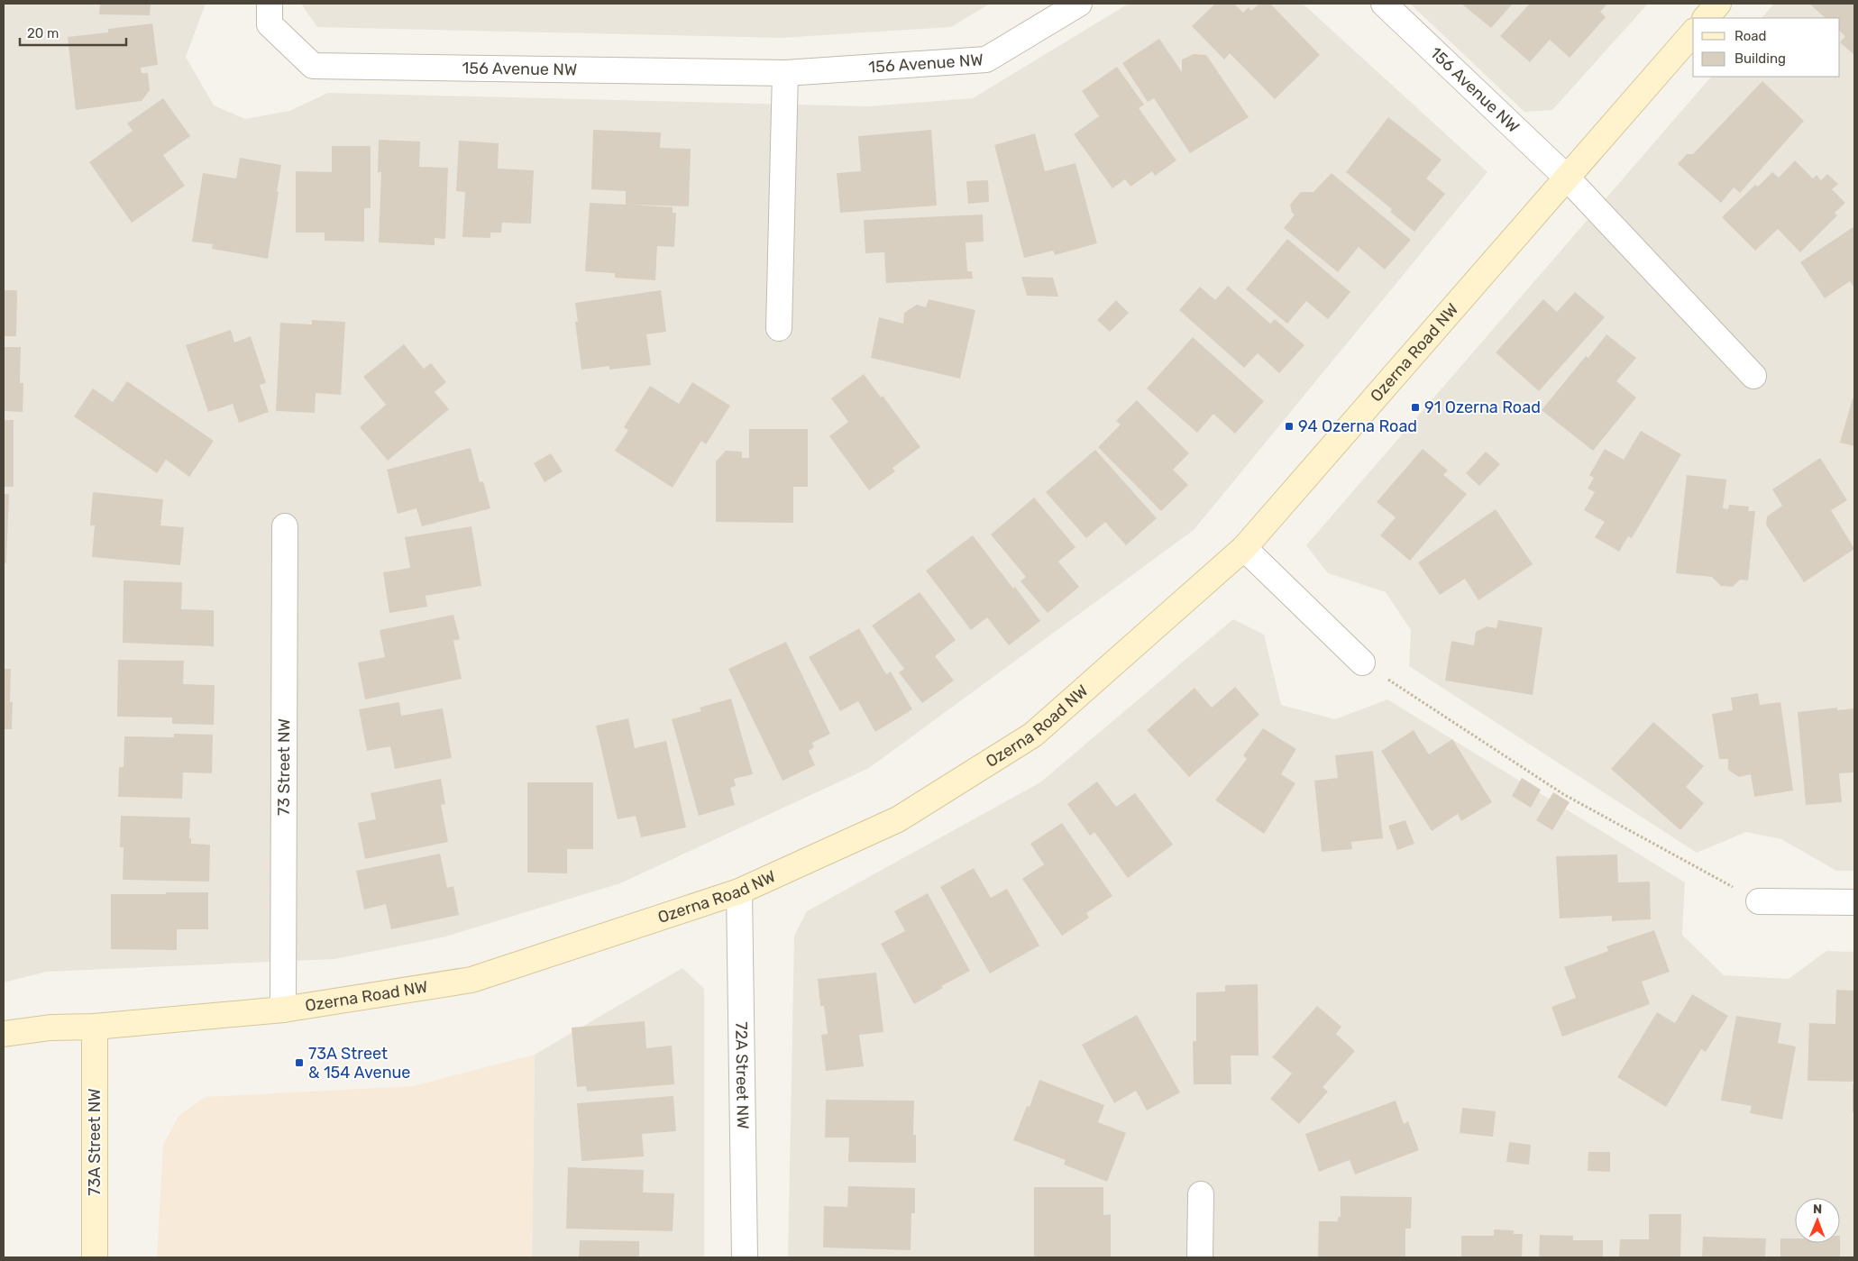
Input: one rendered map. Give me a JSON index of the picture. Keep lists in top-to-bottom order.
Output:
{
  "streets": {
    "street": [
      "156 Avenue NW",
      "Ozerna Road NW",
      "73 Street NW",
      "72A Street NW",
      "73A Street NW"
    ]
  },
  "crossings": [
    ["156 Avenue NW", "Ozerna Road NW"],
    ["Ozerna Road NW", "73 Street NW"],
    ["Ozerna Road NW", "72A Street NW"],
    ["Ozerna Road NW", "73A Street NW"]
  ],
  "places": {
    "transit": ["91 Ozerna Road", "94 Ozerna Road", "73A Street & 154 Avenue"]
  },
  "legend": ["Road", "Building"],
  "scale_bar": "20 m",
  "north": "top"
}
